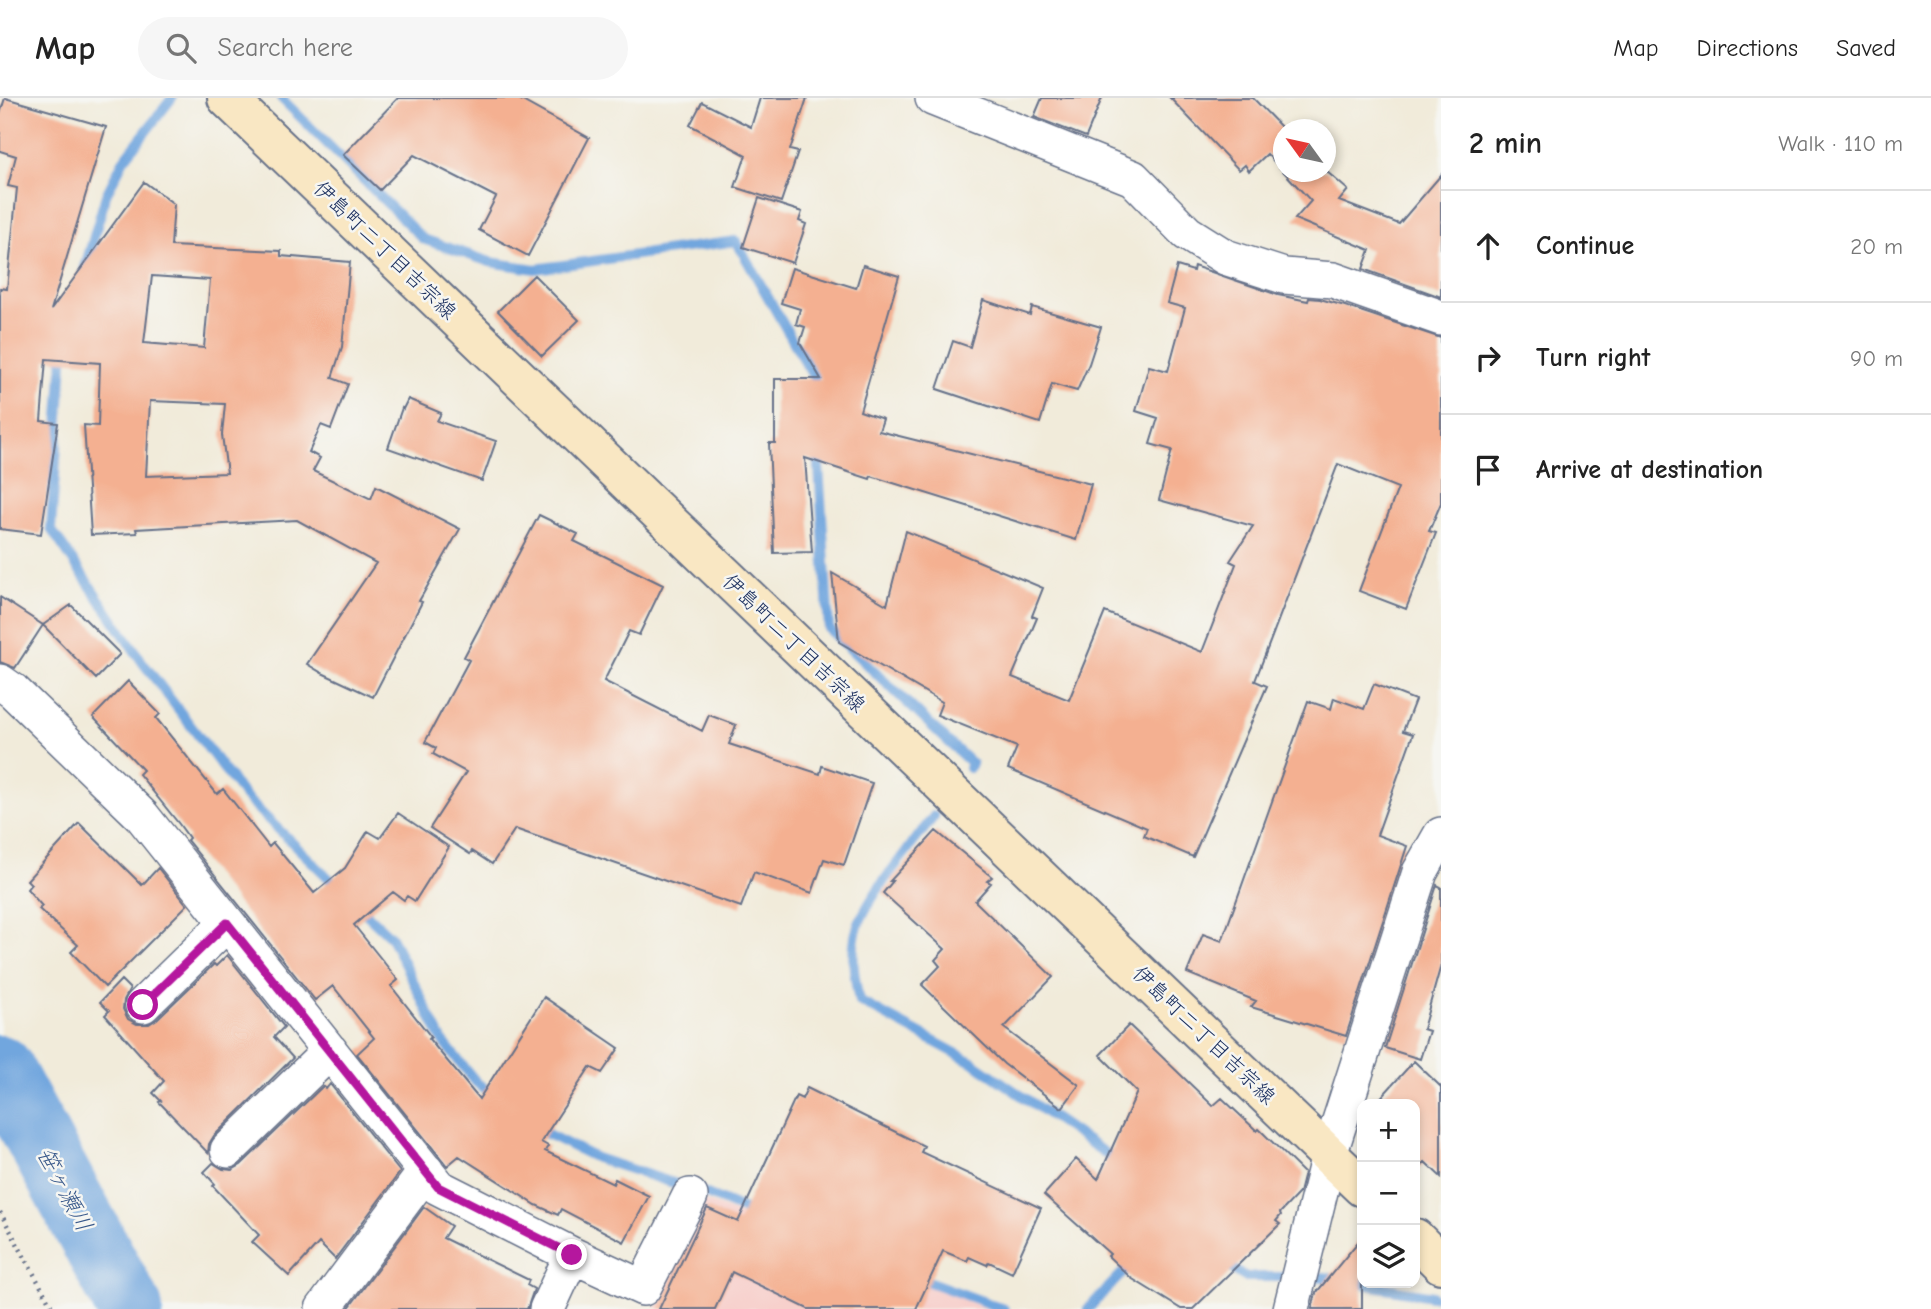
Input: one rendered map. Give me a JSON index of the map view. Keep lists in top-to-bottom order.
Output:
{
  "streets": {
    "street": ["伊島町二丁目吉宗線"]
  },
  "water": ["笹ヶ瀬川"],
  "north": "top left",
  "page": {
    "header": "Map",
    "search": "Search here",
    "nav": ["Map", "Directions", "Saved"],
    "heading": ["2 min", "Walk · 110 m"],
    "list": [
      ["Continue", "20 m"],
      ["Turn right", "90 m"],
      "Arrive at destination"
    ],
    "map_buttons": ["+", "−"]
  }
}
